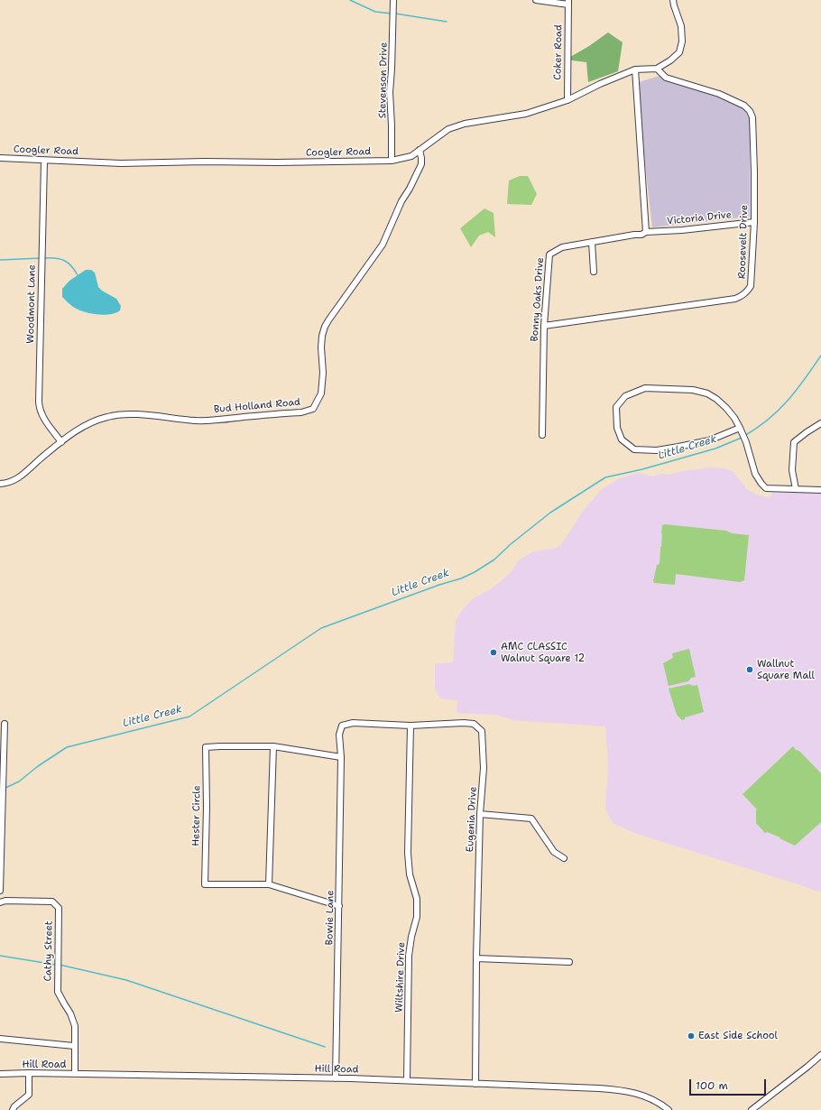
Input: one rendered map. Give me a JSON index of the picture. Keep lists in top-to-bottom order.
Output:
{
  "streets": {
    "street": [
      "Coker Road",
      "Stevenson Drive",
      "Coogler Road",
      "Victoria Drive",
      "Roosevelt Drive",
      "Bonny Oaks Drive",
      "Woodmont Lane",
      "Bud Holland Road",
      "Hester Circle",
      "Eugenia Drive",
      "Bowie Lane",
      "Cathy Street",
      "Wiltshire Drive",
      "Hill Road"
    ]
  },
  "crossings": [
    ["Coker Road", "Coogler Road"],
    ["Stevenson Drive", "Coogler Road"],
    ["Coogler Road", "Roosevelt Drive"],
    ["Coogler Road", "Woodmont Lane"],
    ["Coogler Road", "Bud Holland Road"],
    ["Victoria Drive", "Roosevelt Drive"],
    ["Victoria Drive", "Bonny Oaks Drive"],
    ["Roosevelt Drive", "Bonny Oaks Drive"],
    ["Woodmont Lane", "Bud Holland Road"],
    ["Hester Circle", "Eugenia Drive"],
    ["Hester Circle", "Bowie Lane"],
    ["Eugenia Drive", "Bowie Lane"],
    ["Eugenia Drive", "Wiltshire Drive"],
    ["Eugenia Drive", "Hill Road"],
    ["Bowie Lane", "Hill Road"],
    ["Cathy Street", "Hill Road"],
    ["Wiltshire Drive", "Hill Road"]
  ],
  "water": ["Little Creek"],
  "places": ["AMC CLASSIC Walnut Square 12", "Wallnut Square Mall", "East Side School"],
  "scale_bar": "100 m"
}
